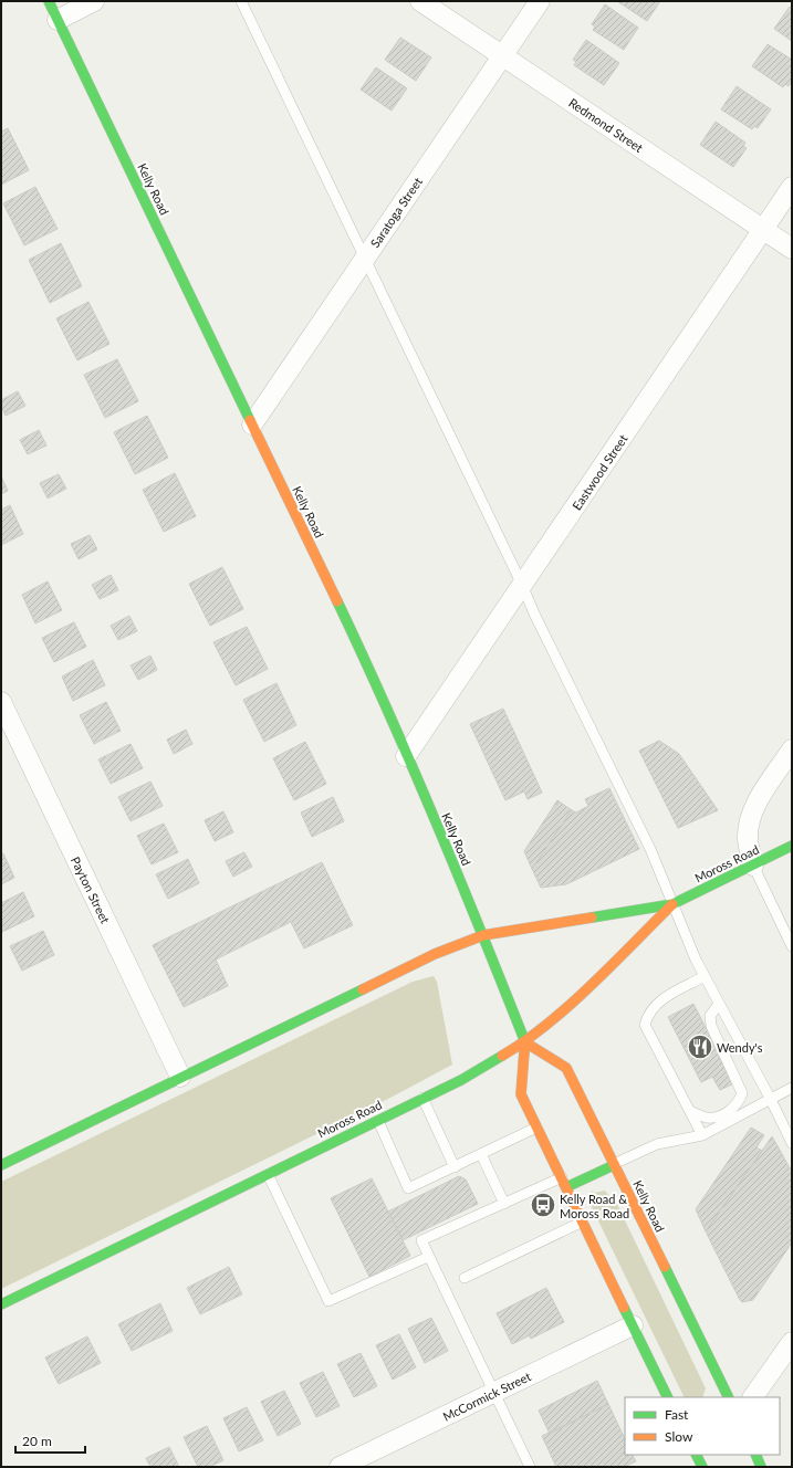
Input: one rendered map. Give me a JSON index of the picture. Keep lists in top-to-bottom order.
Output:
{
  "streets": {
    "street": [
      "Redmond Street",
      "Kelly Road",
      "Saratoga Street",
      "Eastwood Street",
      "Moross Road",
      "Payton Street",
      "McCormick Street"
    ]
  },
  "crossings": [
    ["Redmond Street", "Saratoga Street"],
    ["Redmond Street", "Eastwood Street"],
    ["Kelly Road", "Saratoga Street"],
    ["Kelly Road", "Eastwood Street"],
    ["Kelly Road", "Moross Road"],
    ["Kelly Road", "McCormick Street"],
    ["Moross Road", "Payton Street"]
  ],
  "places": {
    "restaurant": ["Wendy's"],
    "bus stop": ["Kelly Road & Moross Road"]
  },
  "legend": ["Fast", "Slow"],
  "scale_bar": "20 m"
}
